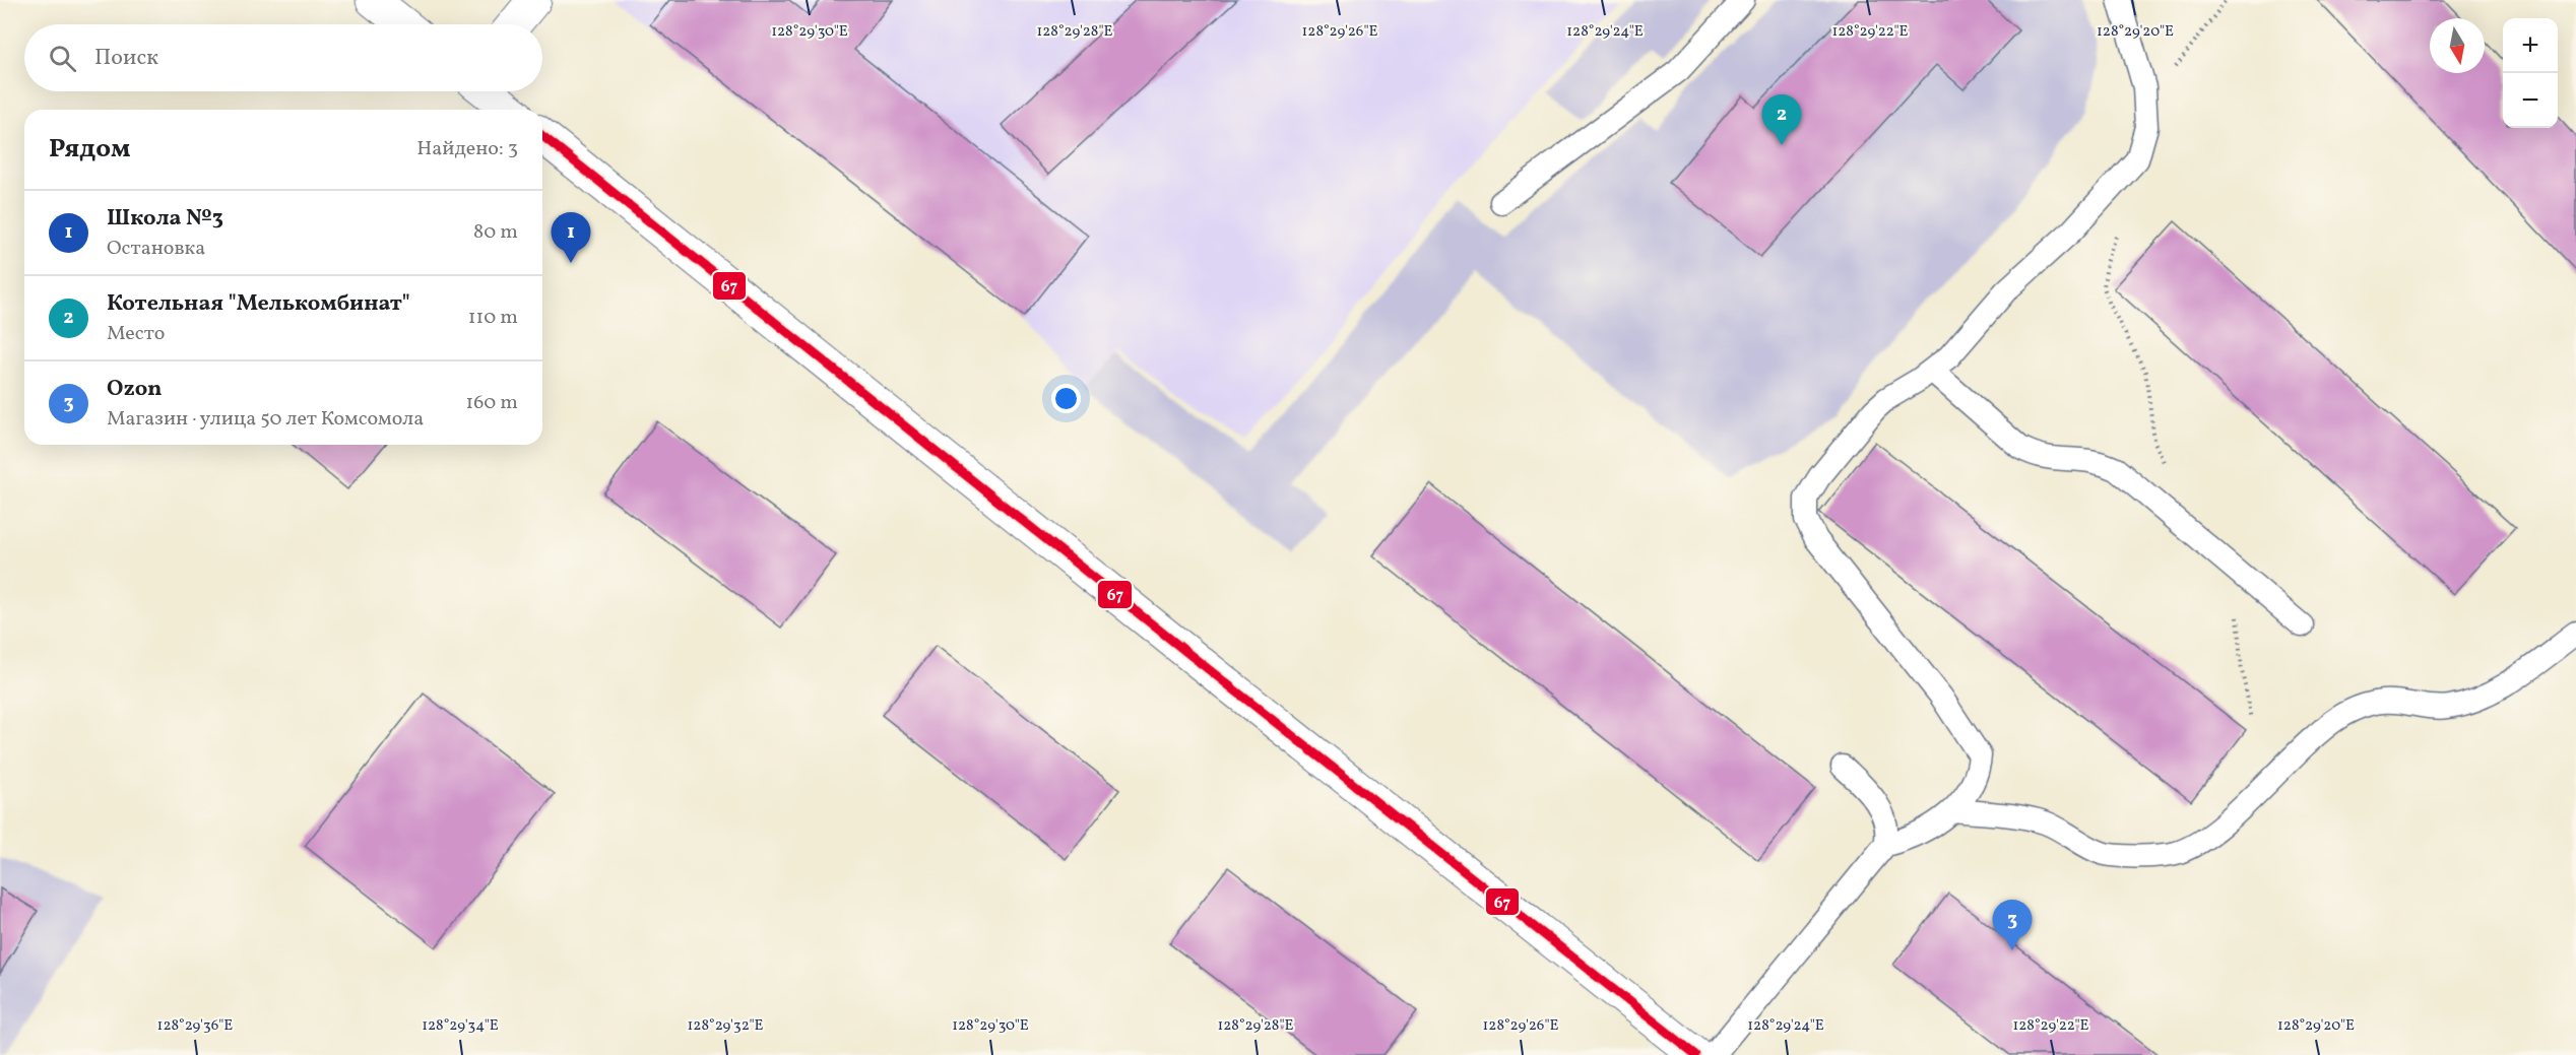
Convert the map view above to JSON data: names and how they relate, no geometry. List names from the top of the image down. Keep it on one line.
{"lines":["transit line 67"],"north":"bottom","page":{"map_buttons":["+","−"],"search":"Поиск","pins":["2","1","3"],"heading":["Рядом","Найдено: 3"],"list":[{"mark":"1","name":"Школа №3","note":"Остановка","value":"80 m"},{"mark":"2","name":"Котельная \"Мелькомбинат\"","note":"Место","value":"110 m"},{"mark":"3","name":"Ozon","note":"Магазин · улица 50 лет Комсомола","value":"160 m"}]},"coordinates":["128°29'30\"E","128°29'28\"E","128°29'26\"E","128°29'24\"E","128°29'22\"E","128°29'20\"E","128°29'36\"E","128°29'34\"E","128°29'32\"E"]}
